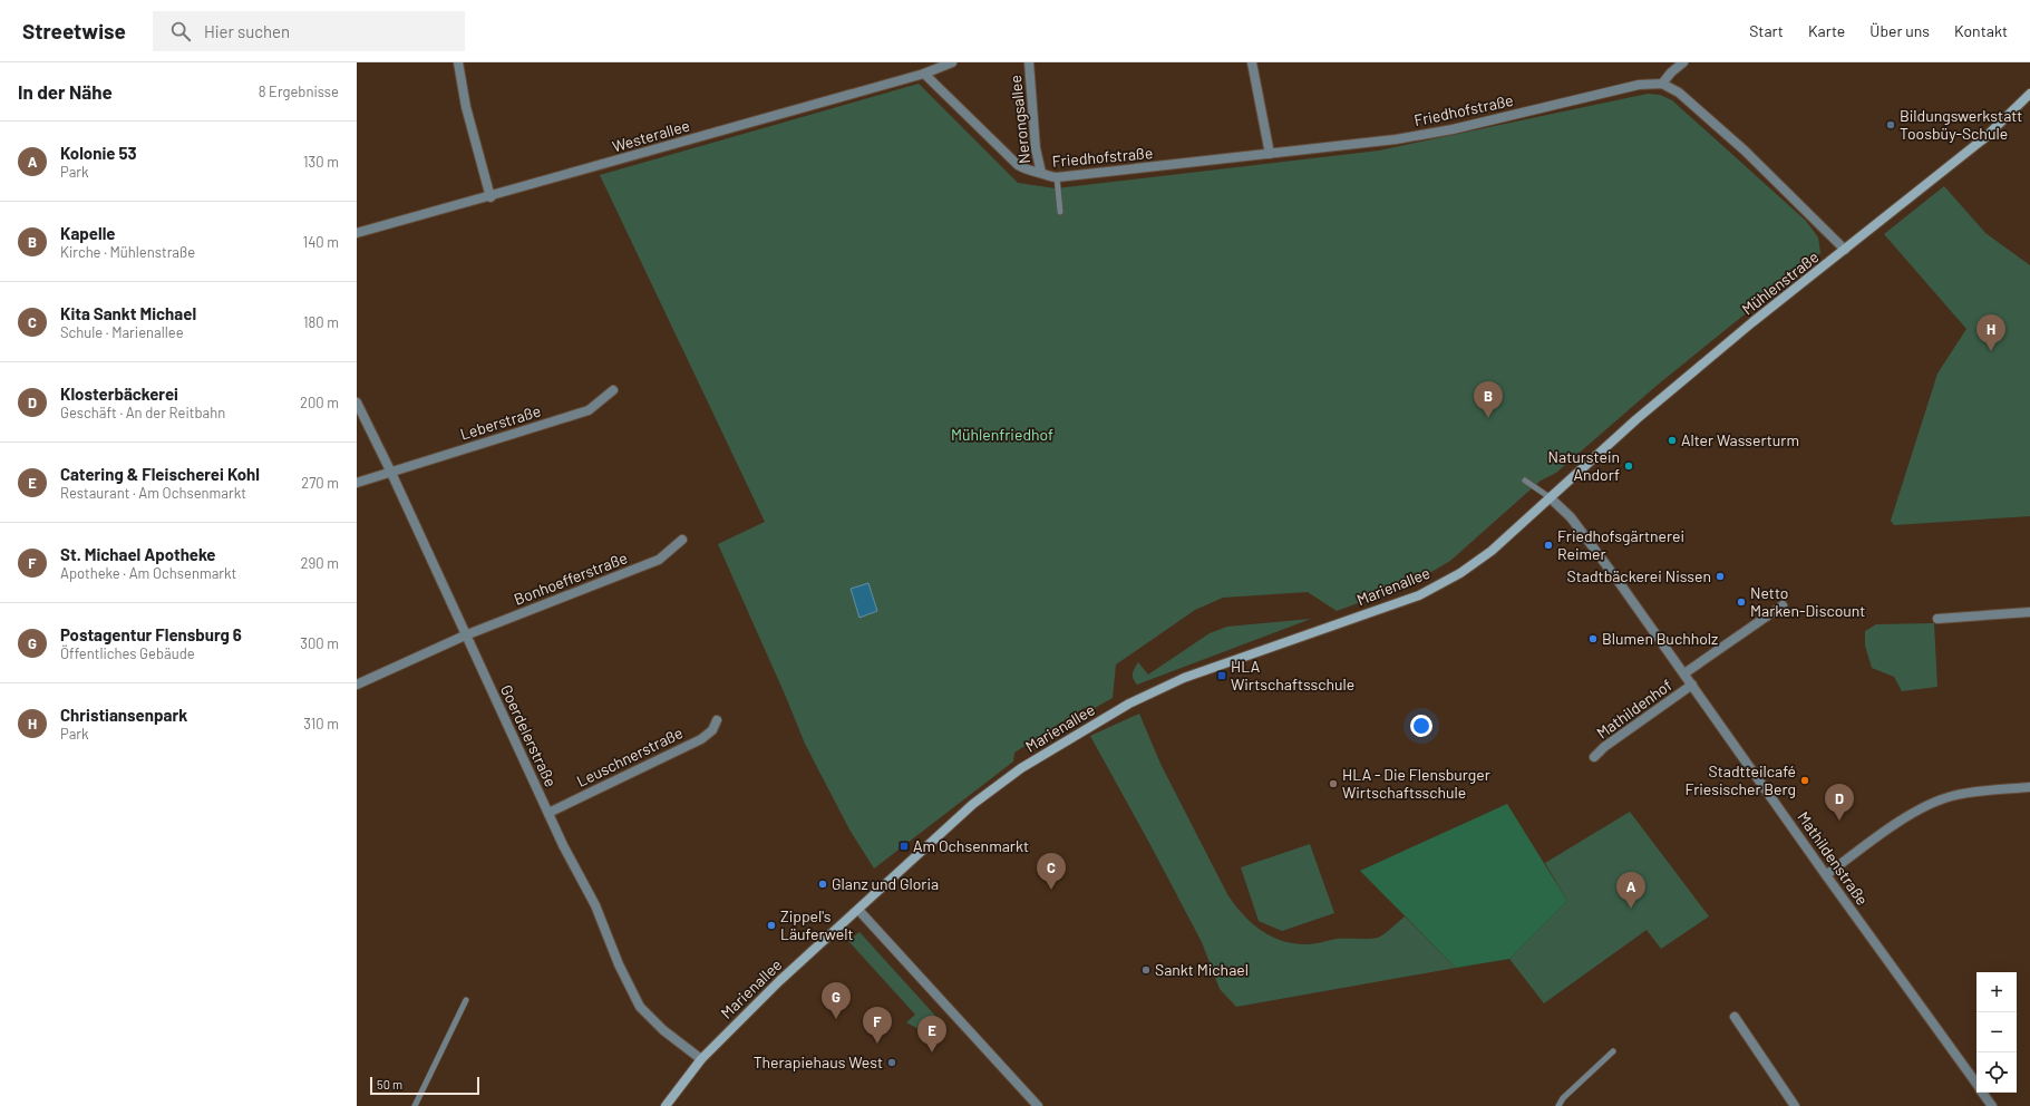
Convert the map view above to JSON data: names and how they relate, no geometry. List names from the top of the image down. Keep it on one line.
{"streets":{"main road":["Mühlenstraße","Marienallee"],"street":["Friedhofstraße","Nerongsallee","Westerallee","Leberstraße","Bonhoefferstraße","Mathildenhof","Goerdelerstraße","Leuschnerstraße","Mathildenstraße"]},"crossings":[["Friedhofstraße","Nerongsallee"],["Friedhofstraße","Westerallee"],["Mühlenstraße","Marienallee"],["Mühlenstraße","Mathildenstraße"],["Leberstraße","Goerdelerstraße"],["Bonhoefferstraße","Goerdelerstraße"],["Marienallee","Goerdelerstraße"],["Marienallee","Mathildenstraße"],["Mathildenhof","Mathildenstraße"],["Goerdelerstraße","Leuschnerstraße"]],"parks":["Mühlenfriedhof"],"places":{"other":["Bildungswerkstatt Toosbüy-Schule","Alter Wasserturm","Naturstein Andorf","Friedhofsgärtnerei Reimer","Stadtbäckerei Nissen","Netto Marken-Discount","Blumen Buchholz","Stadtteilcafé Friesischer Berg","HLA - Die Flensburger Wirtschaftsschule","Glanz und Gloria","Zippel's Läuferwelt","Sankt Michael","Therapiehaus West"],"transit":["HLA Wirtschaftsschule","Am Ochsenmarkt"]},"scale_bar":"50 m","page":{"header":"Streetwise","search":"Hier suchen","nav":["Start","Karte","Über uns","Kontakt"],"heading":["In der Nähe","8 Ergebnisse"],"list":[{"mark":"A","name":"Kolonie 53","note":"Park","value":"130 m"},{"mark":"B","name":"Kapelle","note":"Kirche · Mühlenstraße","value":"140 m"},{"mark":"C","name":"Kita Sankt Michael","note":"Schule · Marienallee","value":"180 m"},{"mark":"D","name":"Klosterbäckerei","note":"Geschäft · An der Reitbahn","value":"200 m"},{"mark":"E","name":"Catering & Fleischerei Kohl","note":"Restaurant · Am Ochsenmarkt","value":"270 m"},{"mark":"F","name":"St. Michael Apotheke","note":"Apotheke · Am Ochsenmarkt","value":"290 m"},{"mark":"G","name":"Postagentur Flensburg 6","note":"Öffentliches Gebäude","value":"300 m"},{"mark":"H","name":"Christiansenpark","note":"Park","value":"310 m"}],"pins":["H","B","D","C","A","G","F","E"],"map_buttons":["+","−"],"scale":"50 m"}}
